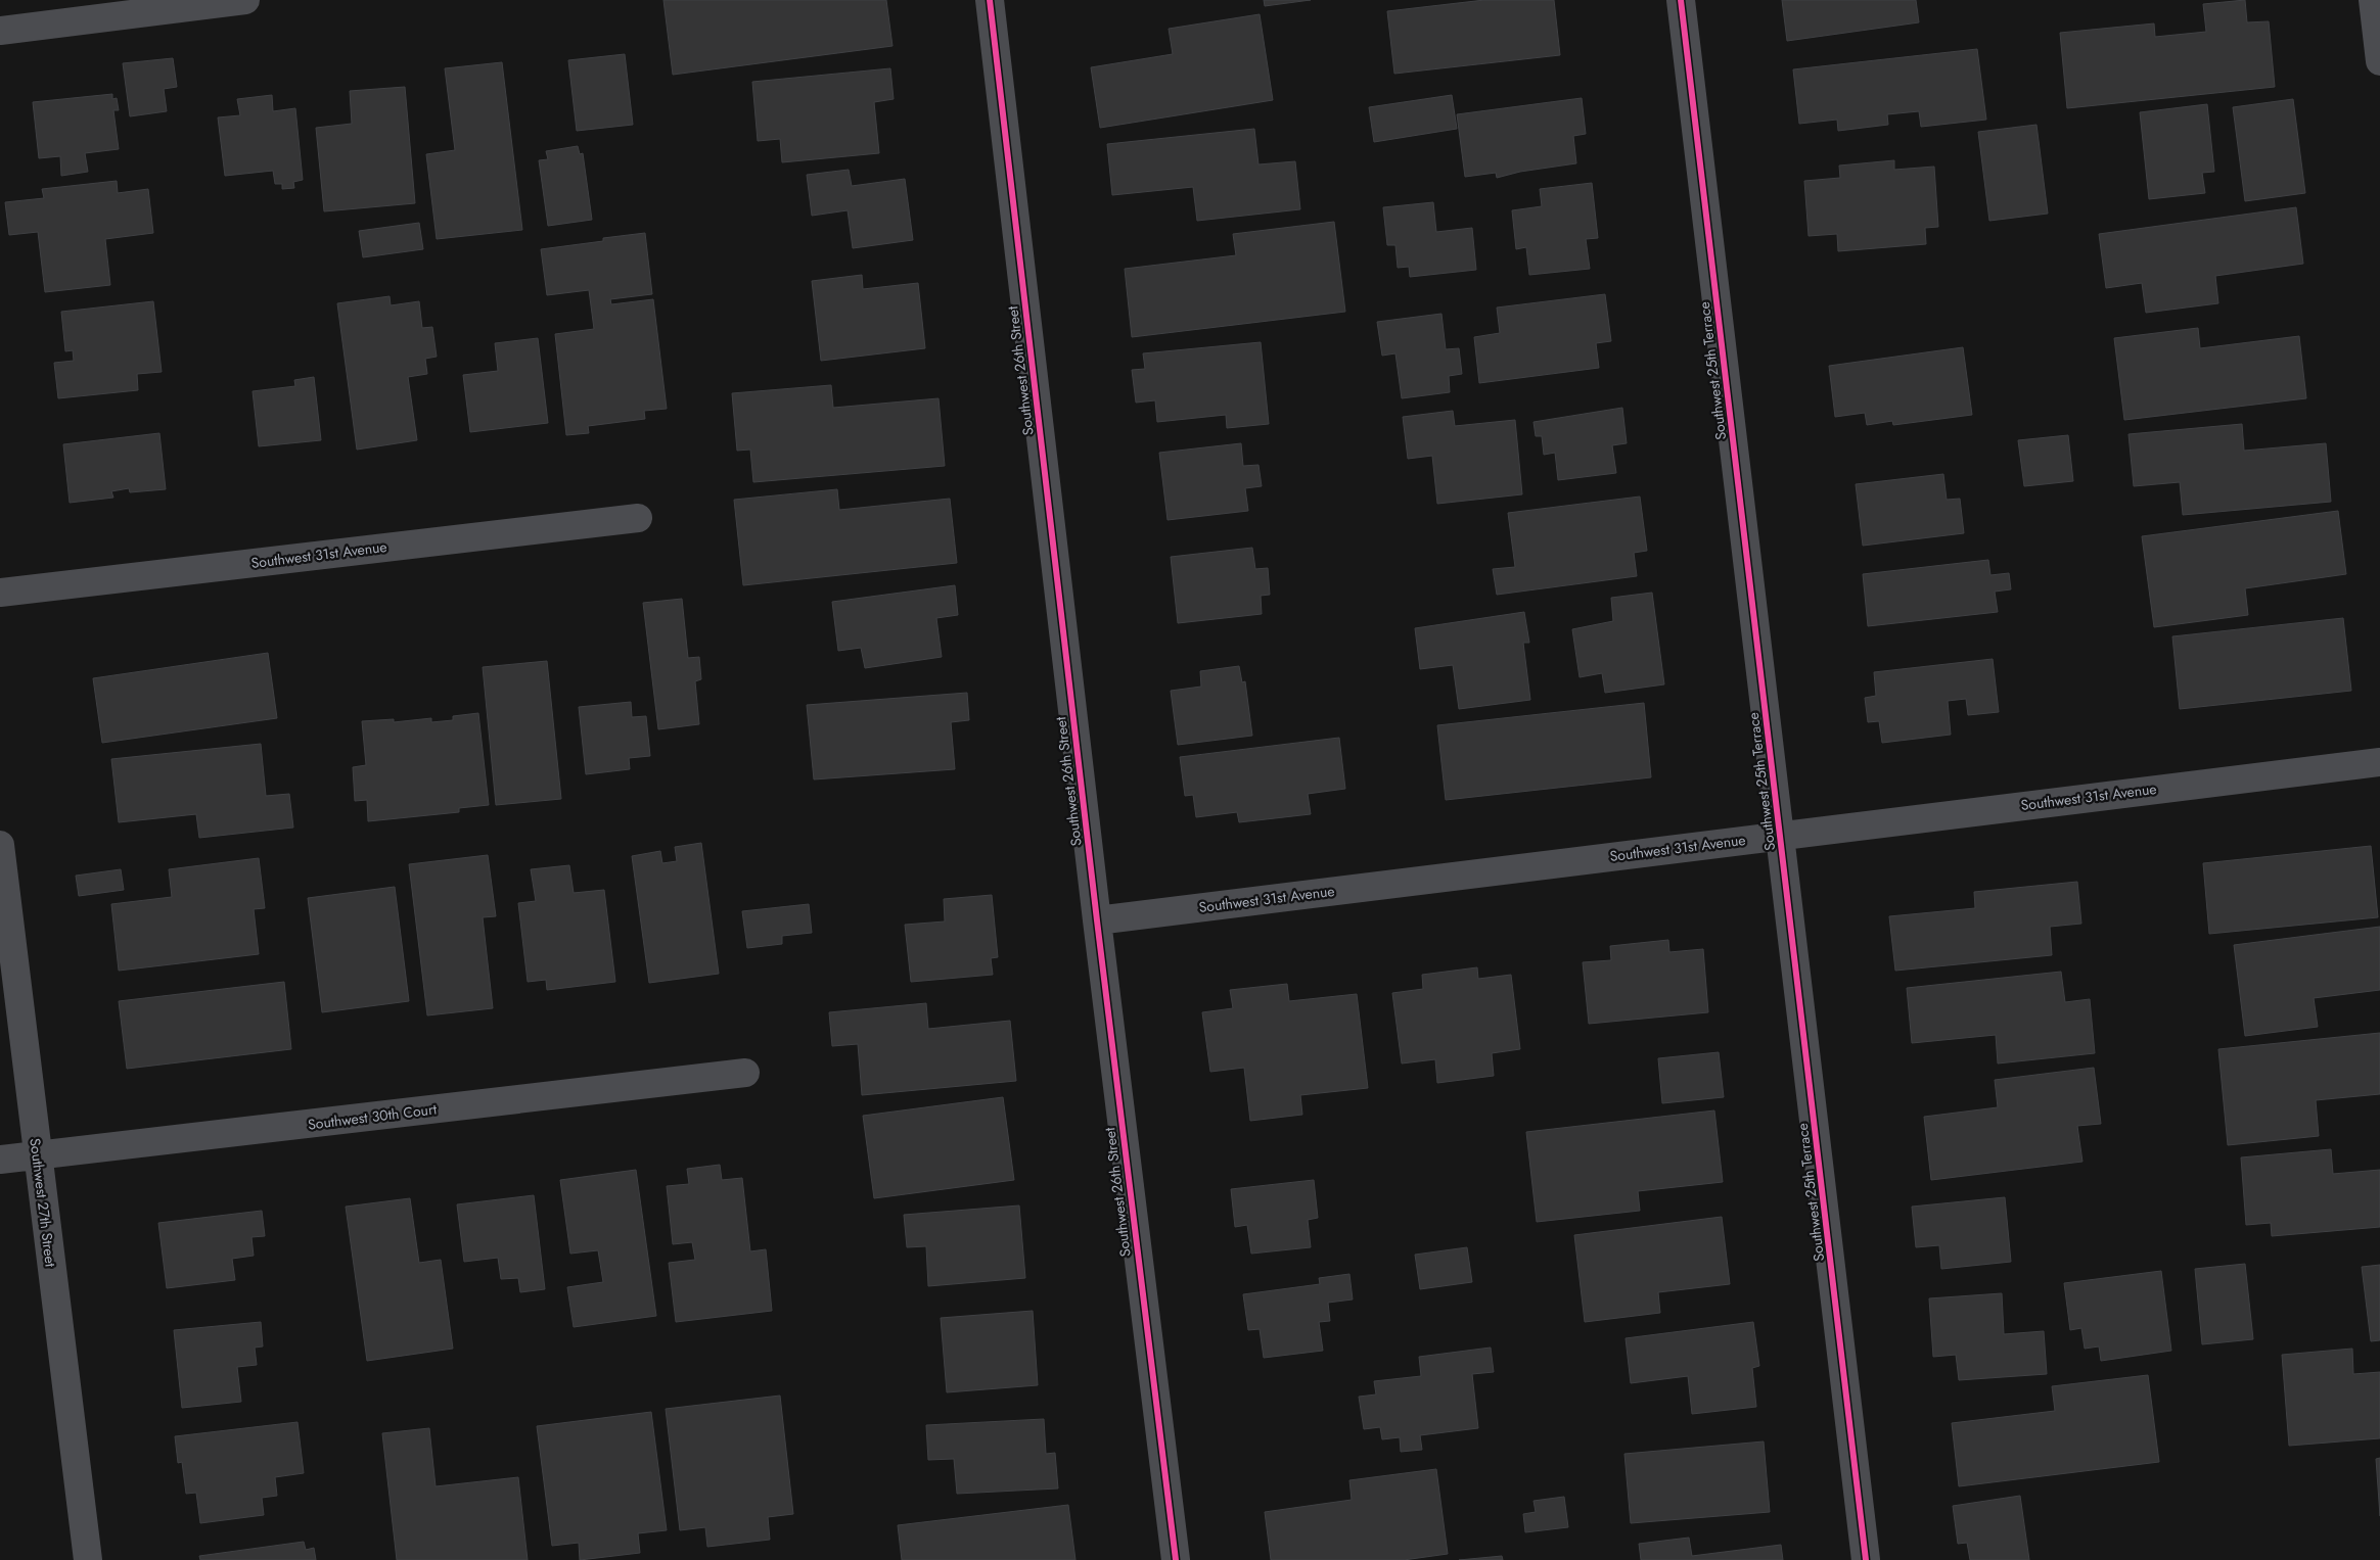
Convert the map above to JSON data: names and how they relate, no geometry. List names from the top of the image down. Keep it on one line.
{"streets":{"street":["Southwest 26th Street","Southwest 25th Terrace","Southwest 31st Avenue","Southwest 30th Court","Southwest 27th Street"]},"crossings":[["Southwest 26th Street","Southwest 31st Avenue"],["Southwest 25th Terrace","Southwest 31st Avenue"],["Southwest 30th Court","Southwest 27th Street"]]}
